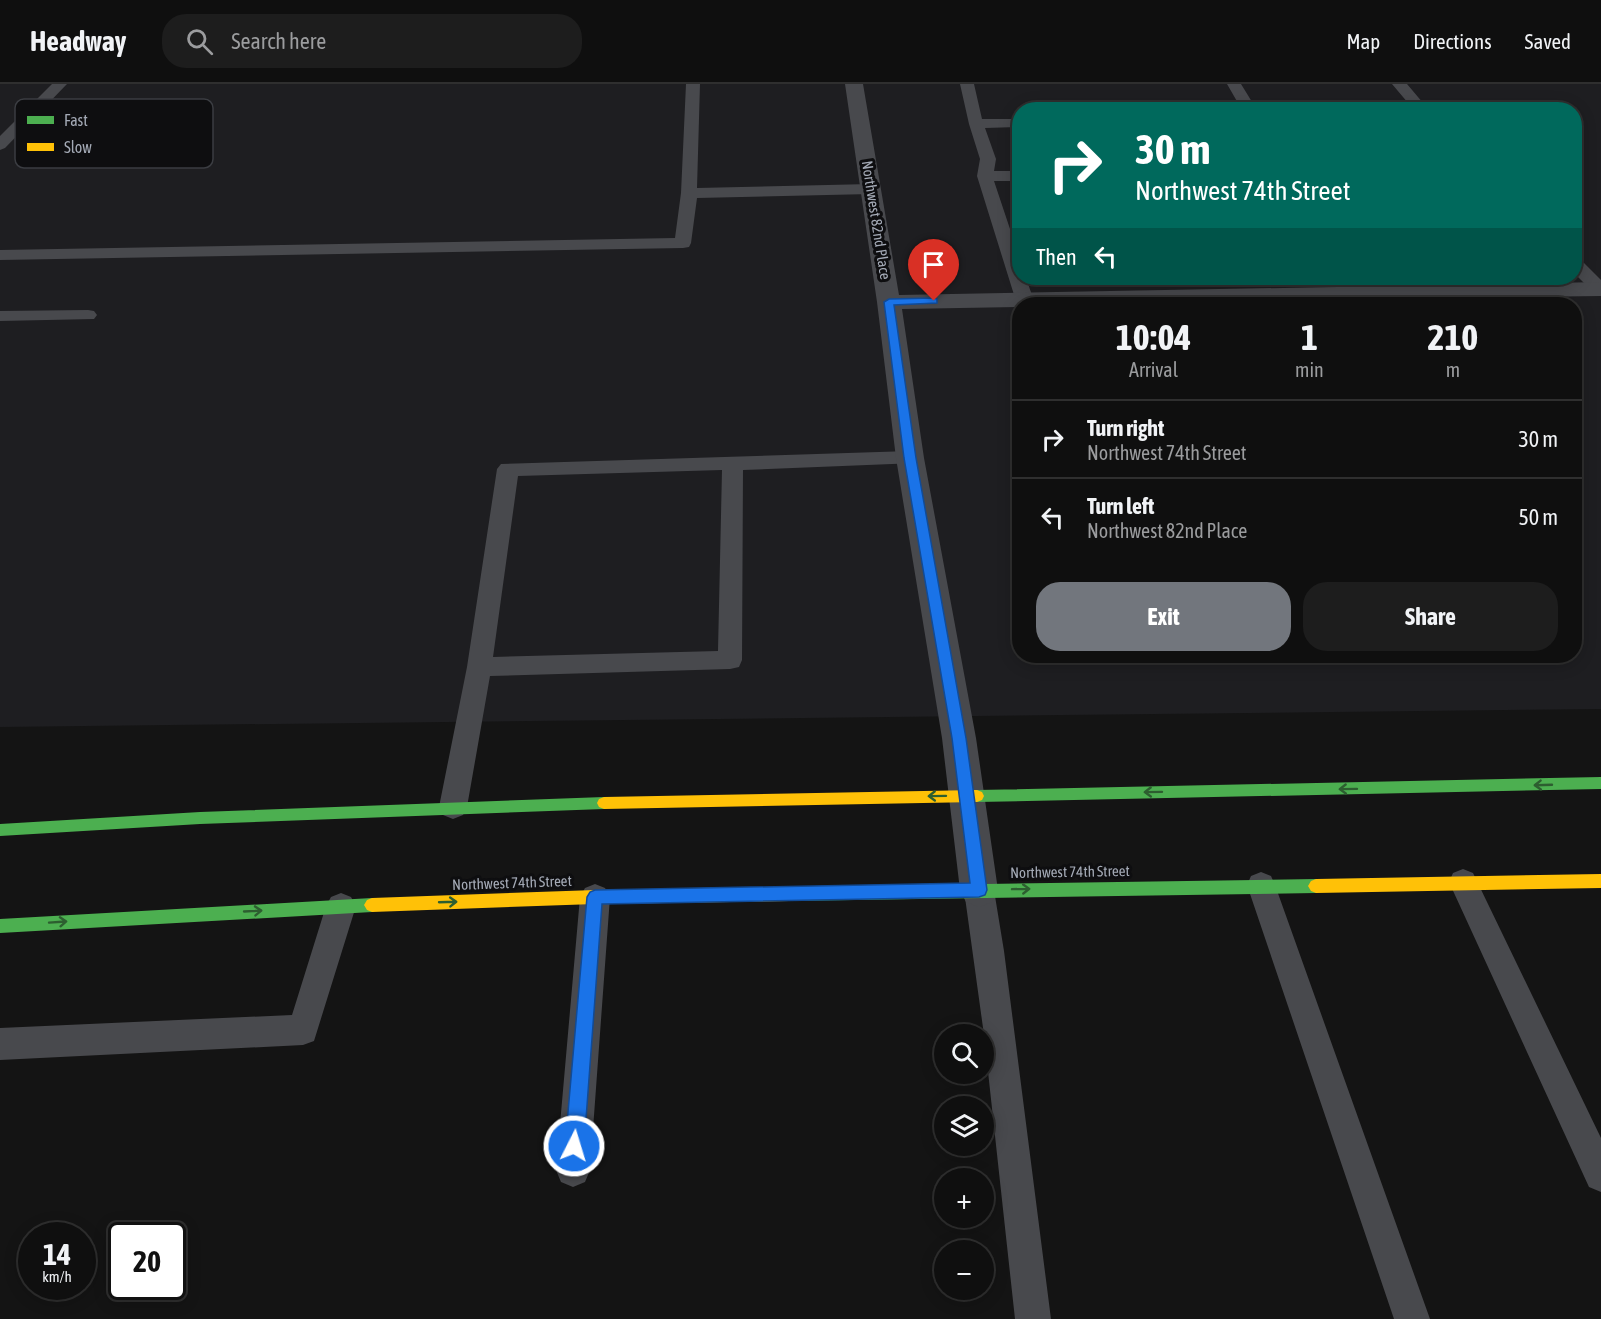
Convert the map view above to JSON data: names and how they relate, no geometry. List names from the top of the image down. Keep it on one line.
{"streets":{"main road":["Northwest 74th Street"],"street":["Northwest 82nd Place"]},"crossings":[["Northwest 82nd Place","Northwest 74th Street"]],"legend":["Fast","Slow"],"page":{"header":"Headway","search":"Search here","nav":["Map","Directions","Saved"],"turn":["30 m","Northwest 74th Street"],"then":"Then","eta":["10:04","Arrival","1","min","210","m"],"list":[{"name":"Turn right","note":"Northwest 74th Street","value":"30 m"},{"name":"Turn left","note":"Northwest 82nd Place","value":"50 m"}],"buttons":["Exit","Share"],"map_buttons":["+","−"],"speed":"14 km/h","limit":"20"}}
